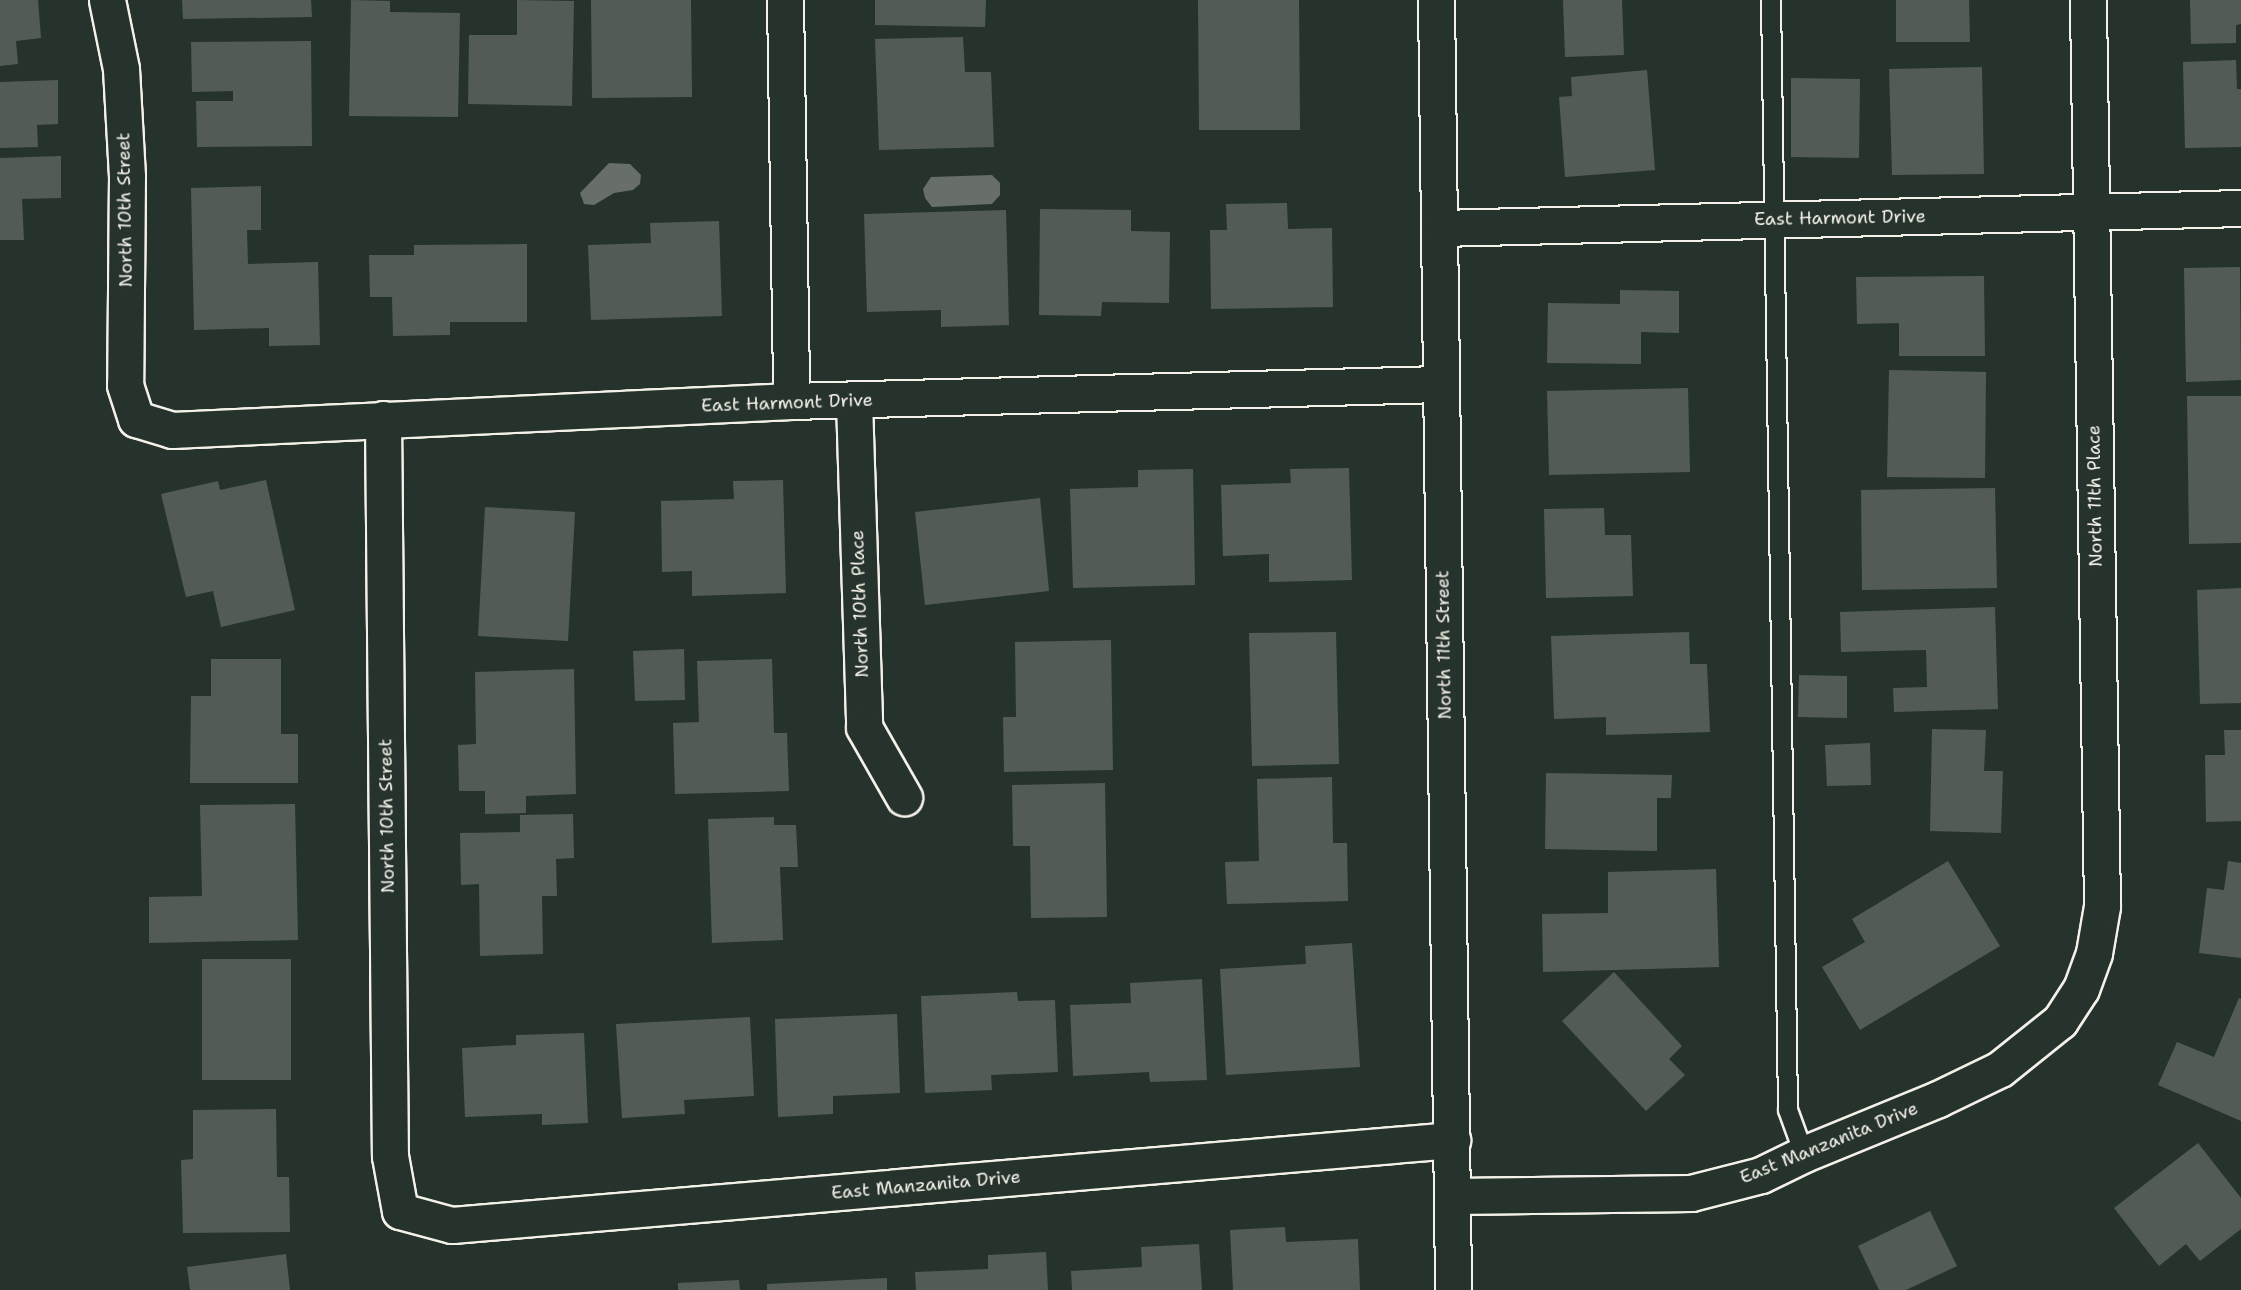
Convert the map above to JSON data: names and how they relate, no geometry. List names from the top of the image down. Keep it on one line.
{"streets":{"street":["North 10th Street","East Harmont Drive","North 11th Place","North 10th Place","North 11th Street","East Manzanita Drive"]},"crossings":[["North 10th Street","East Harmont Drive"],["North 10th Street","East Manzanita Drive"],["East Harmont Drive","North 11th Place"],["East Harmont Drive","North 10th Place"],["East Harmont Drive","North 11th Street"],["North 11th Place","East Manzanita Drive"],["North 11th Street","East Manzanita Drive"]]}
